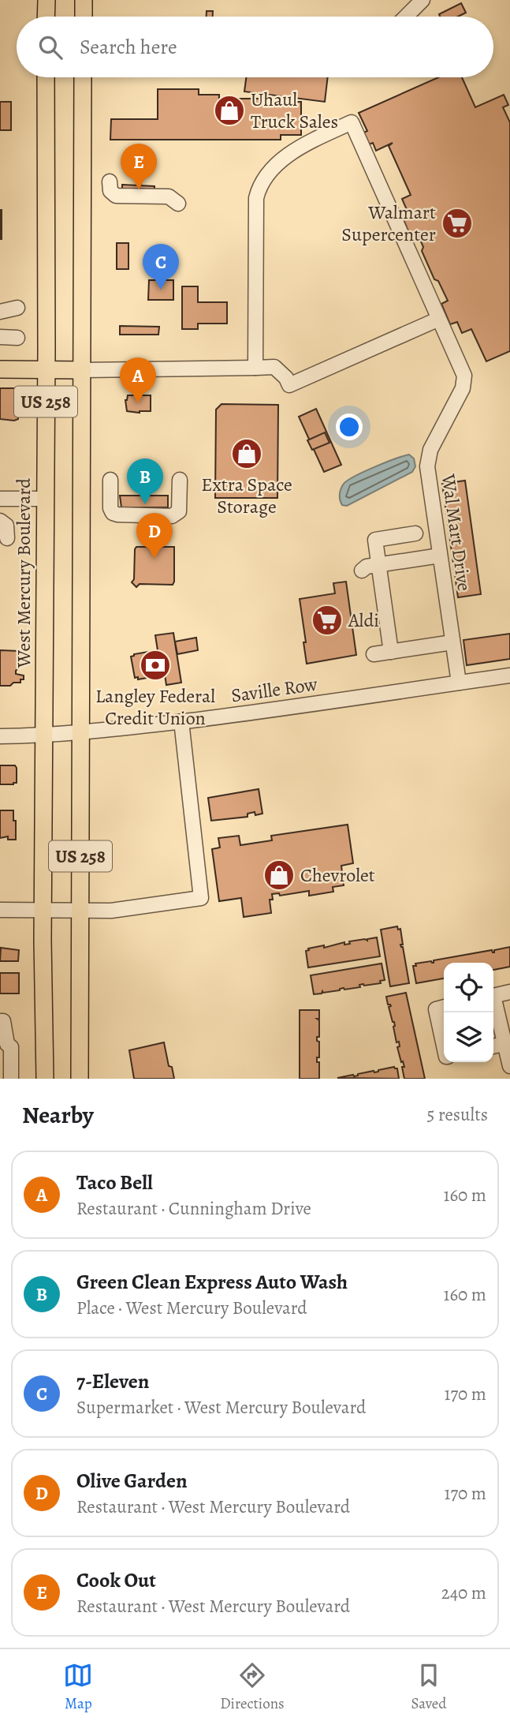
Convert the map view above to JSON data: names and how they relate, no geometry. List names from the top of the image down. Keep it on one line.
{"streets":{"main road":["US 258","West Mercury Boulevard"],"street":["Wal Mart Drive","Saville Row"]},"crossings":[["US 258","Saville Row"],["Wal Mart Drive","Saville Row"],["West Mercury Boulevard","Saville Row"]],"places":{"shop":["Uhaul Truck Sales","Extra Space Storage","Chevrolet"],"supermarket":["Walmart Supercenter","Aldi"],"bank":["Langley Federal Credit Union"]},"page":{"search":"Search here","pins":["E","C","A","B","D"],"heading":["Nearby","5 results"],"list":[{"mark":"A","name":"Taco Bell","note":"Restaurant · Cunningham Drive","value":"160 m"},{"mark":"B","name":"Green Clean Express Auto Wash","note":"Place · West Mercury Boulevard","value":"160 m"},{"mark":"C","name":"7-Eleven","note":"Supermarket · West Mercury Boulevard","value":"170 m"},{"mark":"D","name":"Olive Garden","note":"Restaurant · West Mercury Boulevard","value":"170 m"},{"mark":"E","name":"Cook Out","note":"Restaurant · West Mercury Boulevard","value":"240 m"}],"nav":["Map","Directions","Saved"]}}
